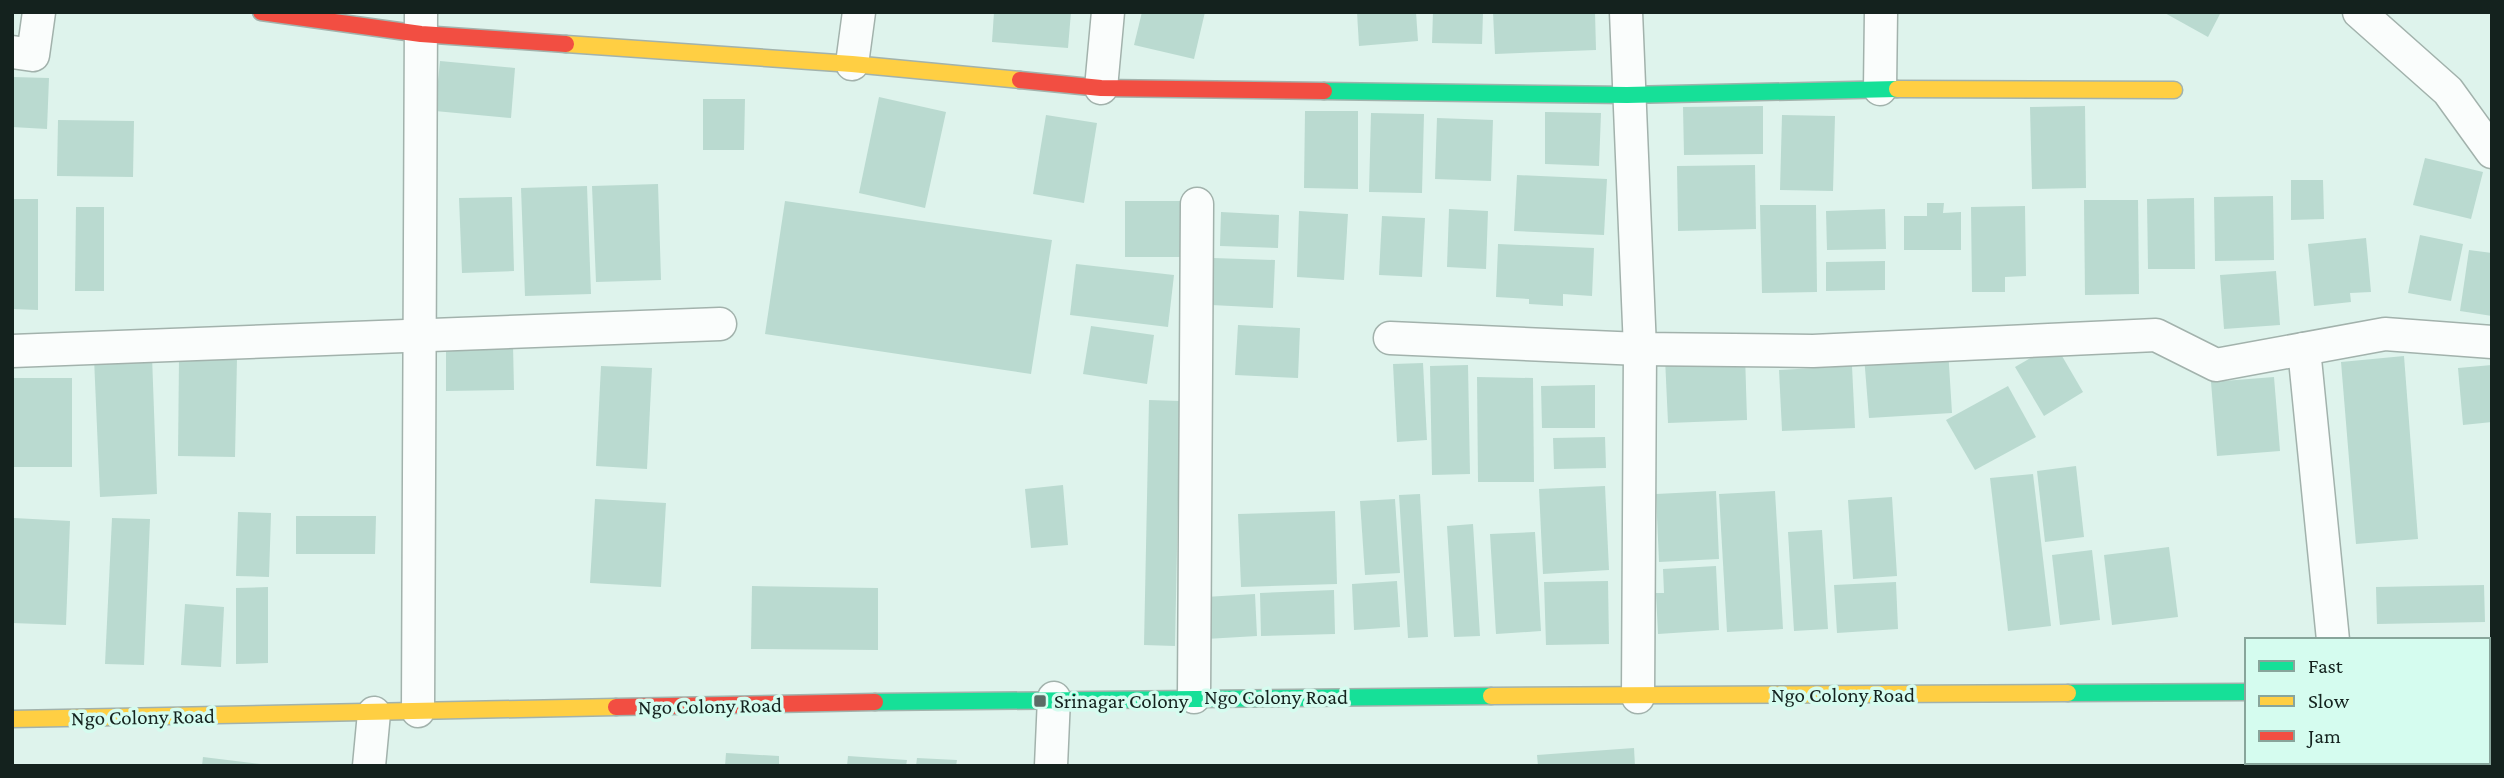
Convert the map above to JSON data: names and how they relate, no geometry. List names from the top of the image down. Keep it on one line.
{"streets":{"street":["Ngo Colony Road"]},"places":{"transit":["Srinagar Colony"]},"legend":["Fast","Slow","Jam"]}
